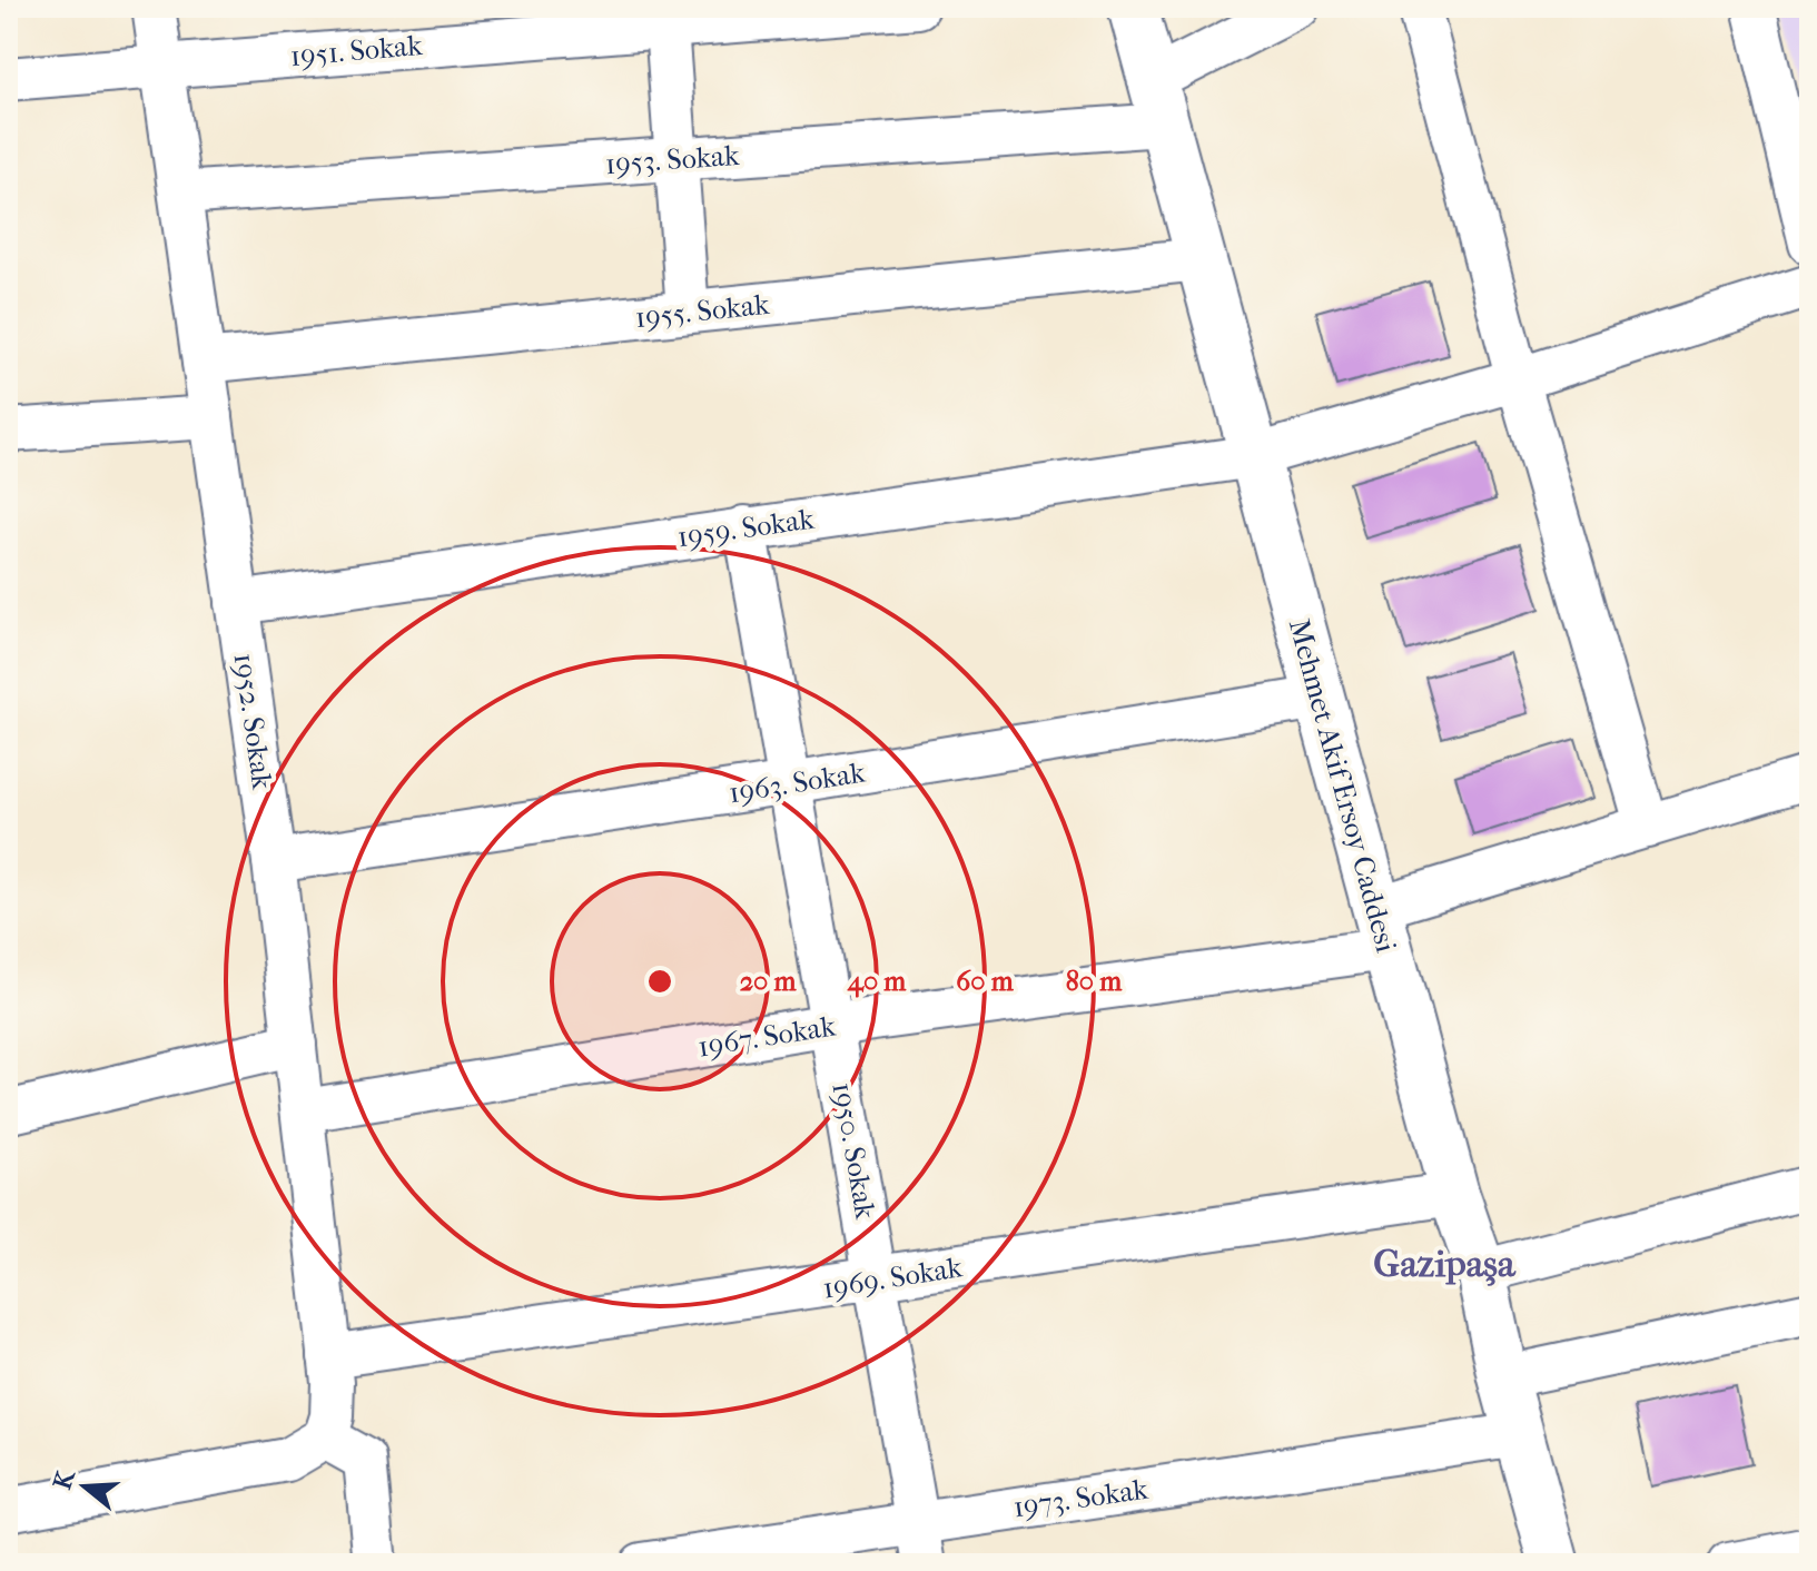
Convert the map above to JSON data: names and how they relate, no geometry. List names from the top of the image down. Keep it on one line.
{"streets":{"street":["1951. Sokak","1953. Sokak","1955. Sokak","1959. Sokak","1952. Sokak","1963. Sokak","Mehmet Akif Ersoy Caddesi","1967. Sokak","1950. Sokak","1969. Sokak","1973. Sokak"]},"crossings":[["1951. Sokak","1952. Sokak"],["1953. Sokak","1952. Sokak"],["1953. Sokak","Mehmet Akif Ersoy Caddesi"],["1955. Sokak","1952. Sokak"],["1955. Sokak","Mehmet Akif Ersoy Caddesi"],["1959. Sokak","1952. Sokak"],["1959. Sokak","Mehmet Akif Ersoy Caddesi"],["1959. Sokak","1950. Sokak"],["1952. Sokak","1963. Sokak"],["1952. Sokak","1967. Sokak"],["1952. Sokak","1969. Sokak"],["1963. Sokak","Mehmet Akif Ersoy Caddesi"],["1963. Sokak","1950. Sokak"],["Mehmet Akif Ersoy Caddesi","1967. Sokak"],["Mehmet Akif Ersoy Caddesi","1969. Sokak"],["Mehmet Akif Ersoy Caddesi","1973. Sokak"],["1967. Sokak","1950. Sokak"],["1950. Sokak","1969. Sokak"],["1950. Sokak","1973. Sokak"]],"districts":["Gazipaşa"],"north":"left","rings":["20 m","40 m","60 m","80 m"]}
